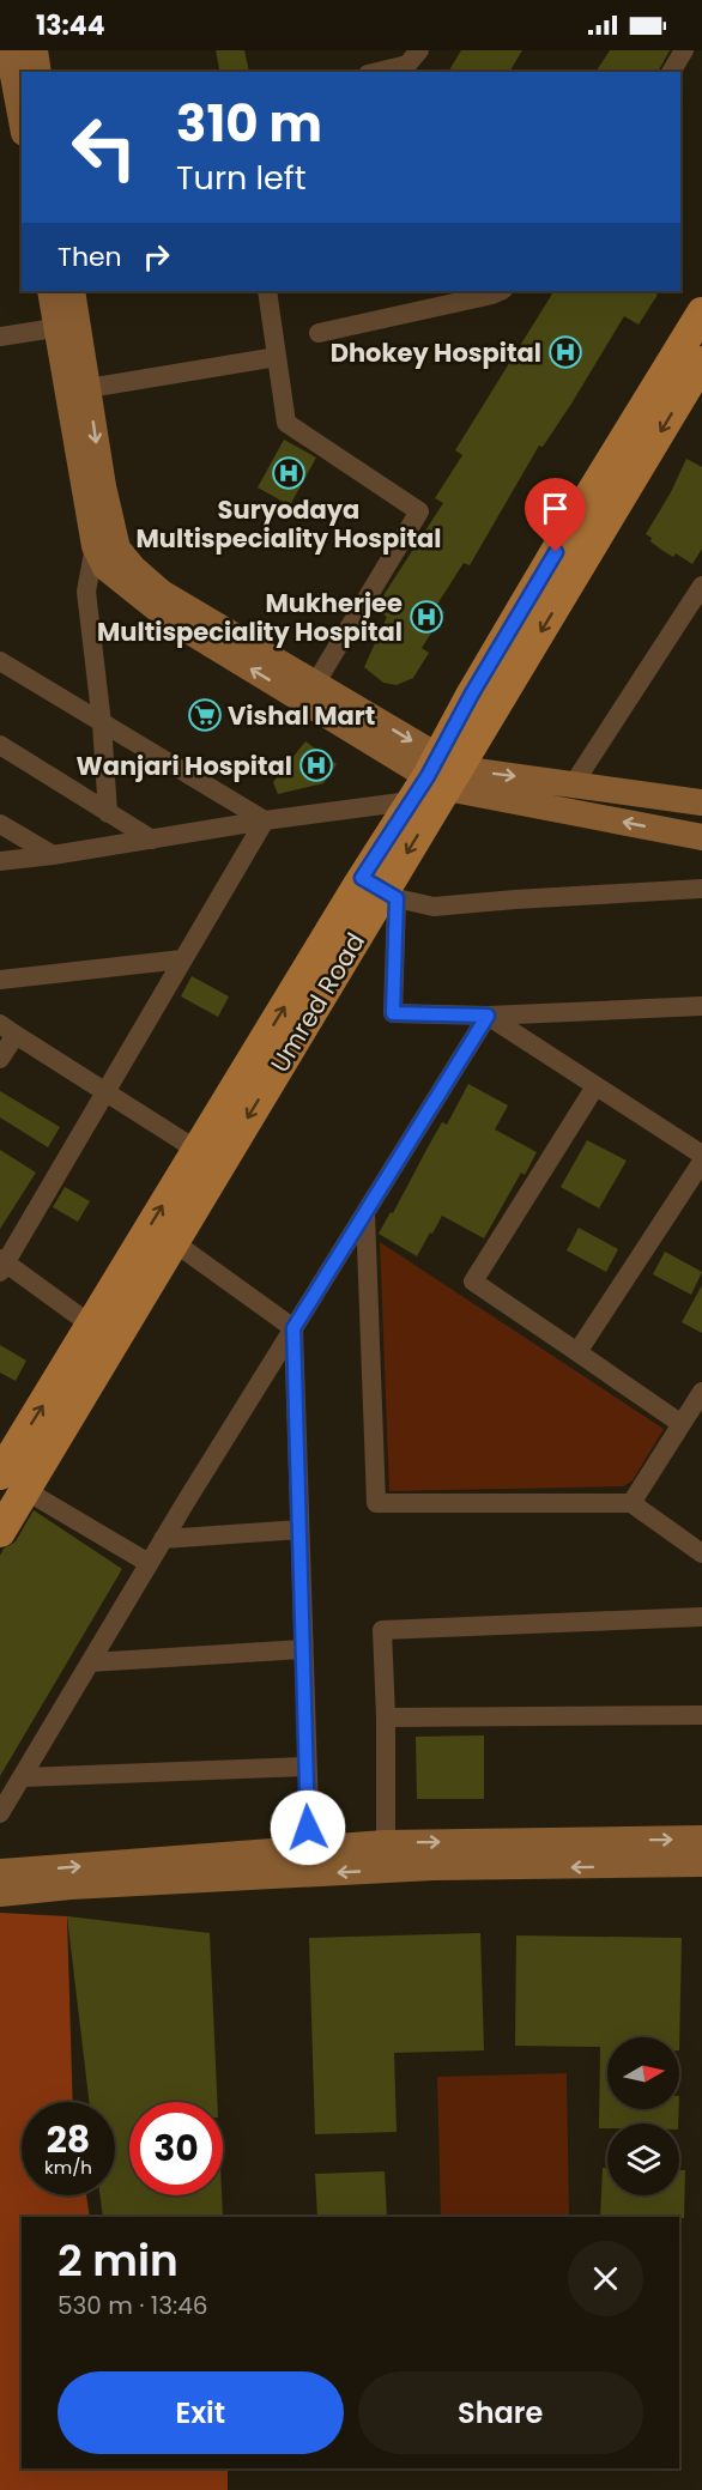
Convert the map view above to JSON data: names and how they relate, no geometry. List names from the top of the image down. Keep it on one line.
{"streets":{"main road":["Umred Road"]},"places":{"hospital":["Dhokey Hospital","Suryodaya Multispeciality Hospital","Mukherjee Multispeciality Hospital","Wanjari Hospital"],"supermarket":["Vishal Mart"]},"north":"right","page":{"status":"13:44","turn":["310 m","Turn left"],"then":"Then","speed":"28 km/h","limit":"30","heading":["2 min","530 m · 13:46"],"buttons":["Exit","Share"]}}
